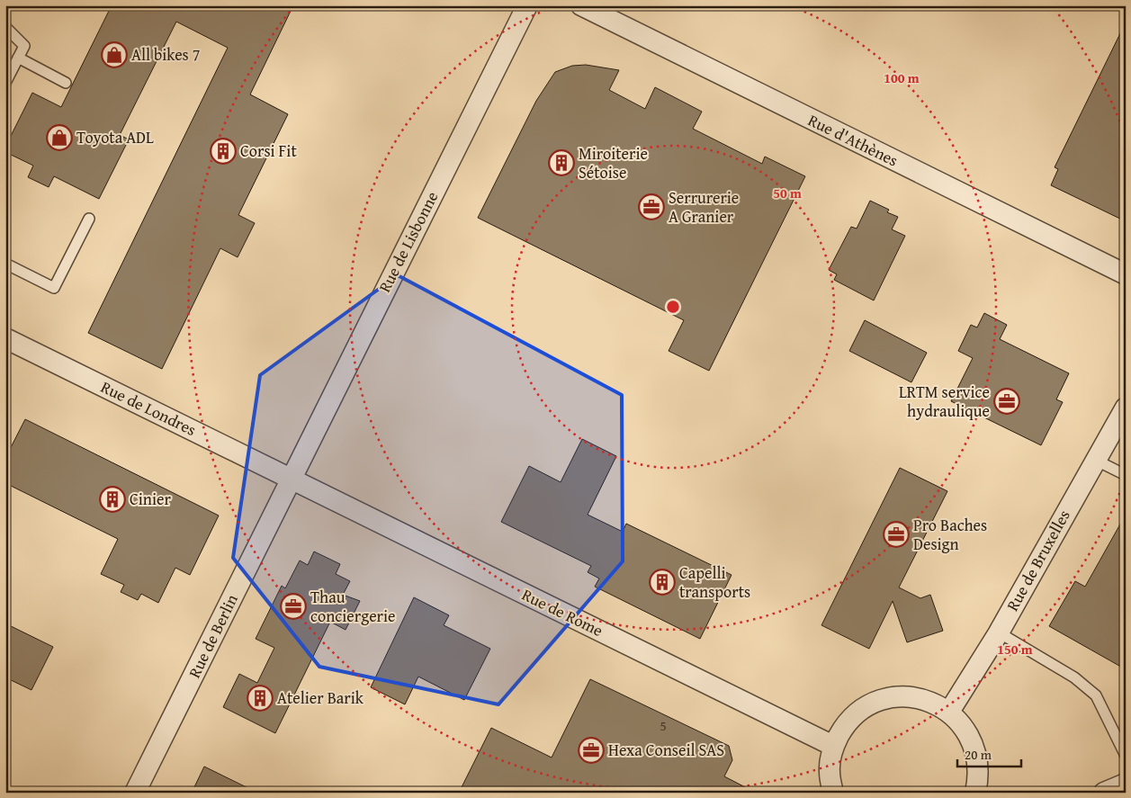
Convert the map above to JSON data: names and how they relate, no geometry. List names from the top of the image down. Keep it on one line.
{"streets":{"street":["Rue d'Athènes","Rue de Lisbonne","Rue de Londres","Rue de Bruxelles","Rue de Rome","Rue de Berlin"]},"crossings":[["Rue de Lisbonne","Rue de Londres"],["Rue de Lisbonne","Rue de Rome"],["Rue de Lisbonne","Rue de Berlin"],["Rue de Londres","Rue de Rome"],["Rue de Londres","Rue de Berlin"],["Rue de Rome","Rue de Berlin"]],"places":{"shop":["All bikes 7","Toyota ADL"],"building":["Corsi Fit","Miroiterie Sétoise","Cinier","Capelli transports","Atelier Barik"],"office":["Serrurerie A Granier","LRTM service hydraulique","Pro Baches Design","Thau conciergerie","Hexa Conseil SAS"]},"house_numbers":["5"],"scale_bar":"20 m","rings":["100 m","50 m","150 m"]}
